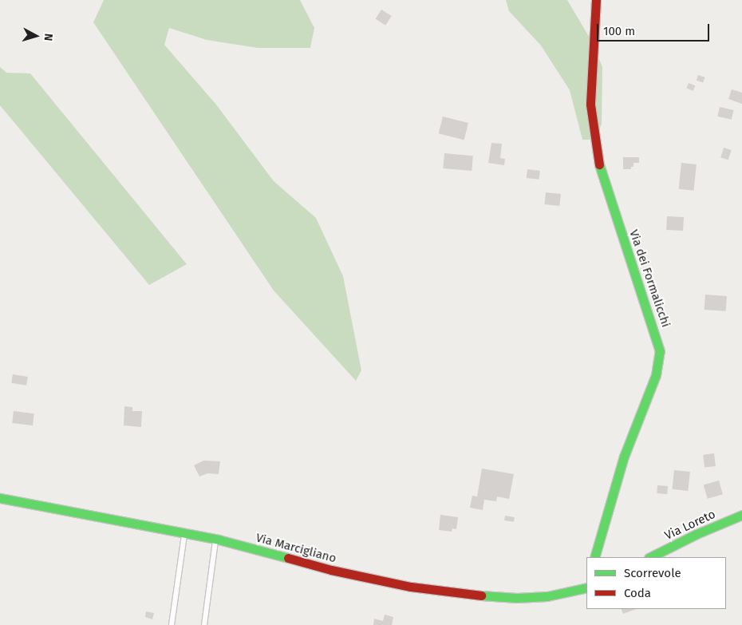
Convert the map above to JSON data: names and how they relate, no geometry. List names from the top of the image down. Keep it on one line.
{"streets":{"street":["Via dei Formalicchi","Via Loreto","Via Marcigliano"]},"legend":["Scorrevole","Coda"],"scale_bar":"100 m","north":"right"}
